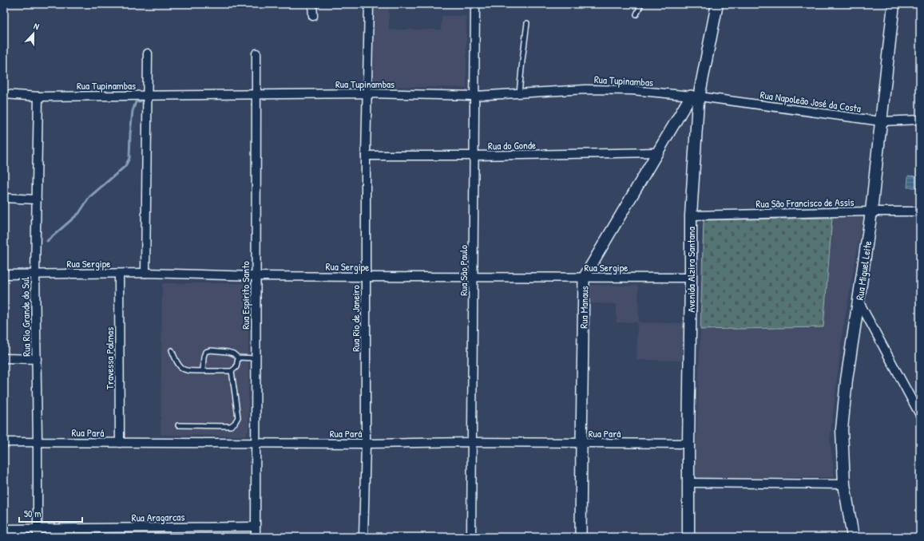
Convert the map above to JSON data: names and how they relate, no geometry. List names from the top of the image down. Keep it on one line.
{"streets":{"main road":["Avenida Alzira Santana","Rua Miguel Leite"],"street":["Rua Tupinambas","Rua Napoleão José da Costa","Rua do Gonde","Rua São Francisco de Assis","Rua Sergipe","Rua São Paulo","Rua Espírito Santo","Rua Manaus","Rua Rio Grande do Sul","Rua Rio de Janeiro","Travessa Palmas","Rua Pará","Rua Aragarcas"]},"crossings":[["Rua Tupinambas","Rua Napoleão José da Costa"],["Rua Tupinambas","Avenida Alzira Santana"],["Rua Tupinambas","Rua São Paulo"],["Rua Tupinambas","Rua Espírito Santo"],["Rua Tupinambas","Rua Manaus"],["Rua Tupinambas","Rua Rio Grande do Sul"],["Rua Tupinambas","Rua Rio de Janeiro"],["Rua Napoleão José da Costa","Avenida Alzira Santana"],["Rua Napoleão José da Costa","Rua Miguel Leite"],["Rua Napoleão José da Costa","Rua Manaus"],["Rua do Gonde","Rua São Paulo"],["Rua do Gonde","Rua Manaus"],["Rua do Gonde","Rua Rio de Janeiro"],["Rua São Francisco de Assis","Avenida Alzira Santana"],["Rua São Francisco de Assis","Rua Miguel Leite"],["Rua Sergipe","Avenida Alzira Santana"],["Rua Sergipe","Rua São Paulo"],["Rua Sergipe","Rua Espírito Santo"],["Rua Sergipe","Rua Manaus"],["Rua Sergipe","Rua Rio Grande do Sul"],["Rua Sergipe","Rua Rio de Janeiro"],["Rua Sergipe","Travessa Palmas"],["Avenida Alzira Santana","Rua Manaus"],["Avenida Alzira Santana","Rua Pará"],["Rua São Paulo","Rua Pará"],["Rua Espírito Santo","Rua Pará"],["Rua Espírito Santo","Rua Aragarcas"],["Rua Manaus","Rua Pará"],["Rua Rio Grande do Sul","Rua Pará"],["Rua Rio Grande do Sul","Rua Aragarcas"],["Rua Rio de Janeiro","Rua Pará"],["Travessa Palmas","Rua Pará"]],"scale_bar":"50 m","north":"top"}
